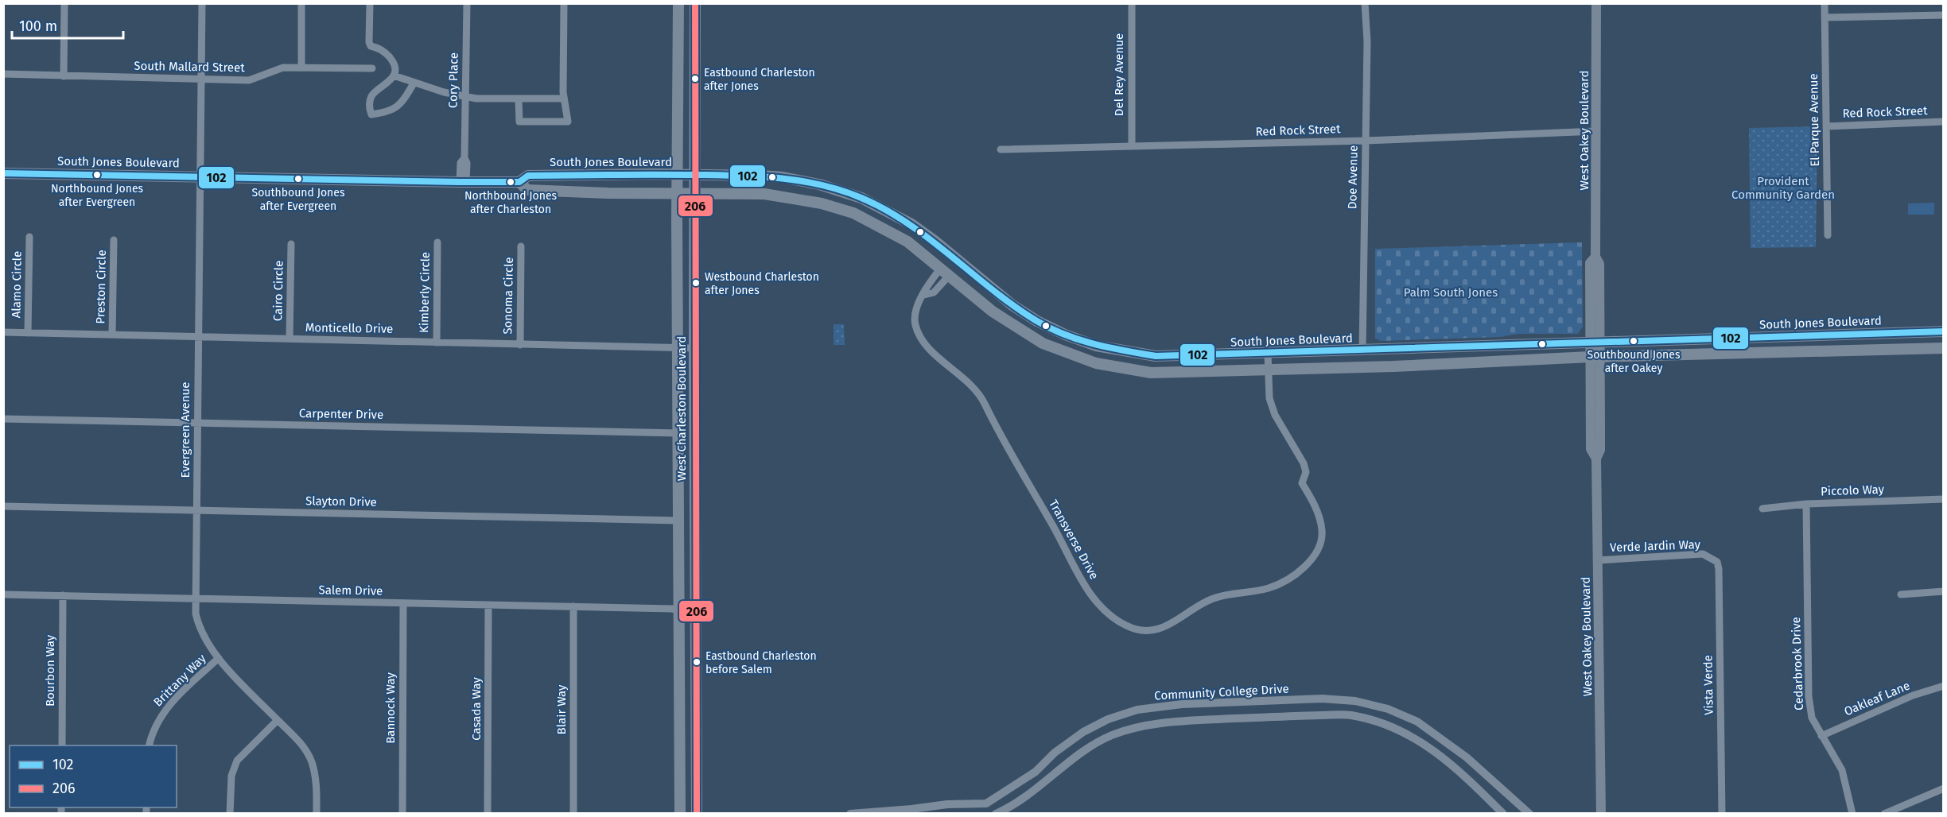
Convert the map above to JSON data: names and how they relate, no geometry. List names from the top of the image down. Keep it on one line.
{"streets":{"main road":["West Oakey Boulevard","South Jones Boulevard","West Charleston Boulevard"],"street":["South Mallard Street","Del Rey Avenue","Cory Place","Red Rock Street","El Parque Avenue","Doe Avenue","Alamo Circle","Preston Circle","Cairo Circle","Kimberly Circle","Sonoma Circle","Monticello Drive","Carpenter Drive","Evergreen Avenue","Piccolo Way","Slayton Drive","Transverse Drive","Verde Jardin Way","Salem Drive","Cedarbrook Drive","Bourbon Way","Brittany Way","Vista Verde","Community College Drive","Oakleaf Lane","Bannock Way","Casada Way","Blair Way"]},"crossings":[["South Mallard Street","Evergreen Avenue"],["Del Rey Avenue","Red Rock Street"],["Cory Place","South Jones Boulevard"],["Red Rock Street","El Parque Avenue"],["Red Rock Street","West Oakey Boulevard"],["Red Rock Street","Doe Avenue"],["West Oakey Boulevard","South Jones Boulevard"],["West Oakey Boulevard","Verde Jardin Way"],["South Jones Boulevard","Doe Avenue"],["South Jones Boulevard","West Charleston Boulevard"],["South Jones Boulevard","Evergreen Avenue"],["South Jones Boulevard","Transverse Drive"],["Alamo Circle","Monticello Drive"],["Preston Circle","Monticello Drive"],["Cairo Circle","Monticello Drive"],["Kimberly Circle","Monticello Drive"],["Sonoma Circle","Monticello Drive"],["Monticello Drive","West Charleston Boulevard"],["Monticello Drive","Evergreen Avenue"],["West Charleston Boulevard","Carpenter Drive"],["West Charleston Boulevard","Slayton Drive"],["West Charleston Boulevard","Salem Drive"],["Carpenter Drive","Evergreen Avenue"],["Evergreen Avenue","Slayton Drive"],["Evergreen Avenue","Salem Drive"],["Evergreen Avenue","Brittany Way"],["Piccolo Way","Cedarbrook Drive"],["Verde Jardin Way","Vista Verde"],["Salem Drive","Bourbon Way"],["Salem Drive","Bannock Way"],["Salem Drive","Casada Way"],["Salem Drive","Blair Way"],["Cedarbrook Drive","Oakleaf Lane"]],"parks":["Provident Community Garden","Palm South Jones"],"places":["Eastbound Charleston after Jones","Northbound Jones after Evergreen","Southbound Jones after Evergreen","Northbound Jones after Charleston","Westbound Charleston after Jones","Southbound Jones after Oakey","Eastbound Charleston before Salem"],"lines":["transit line 206","transit line 102"],"legend":["102","206"],"scale_bar":"100 m"}
